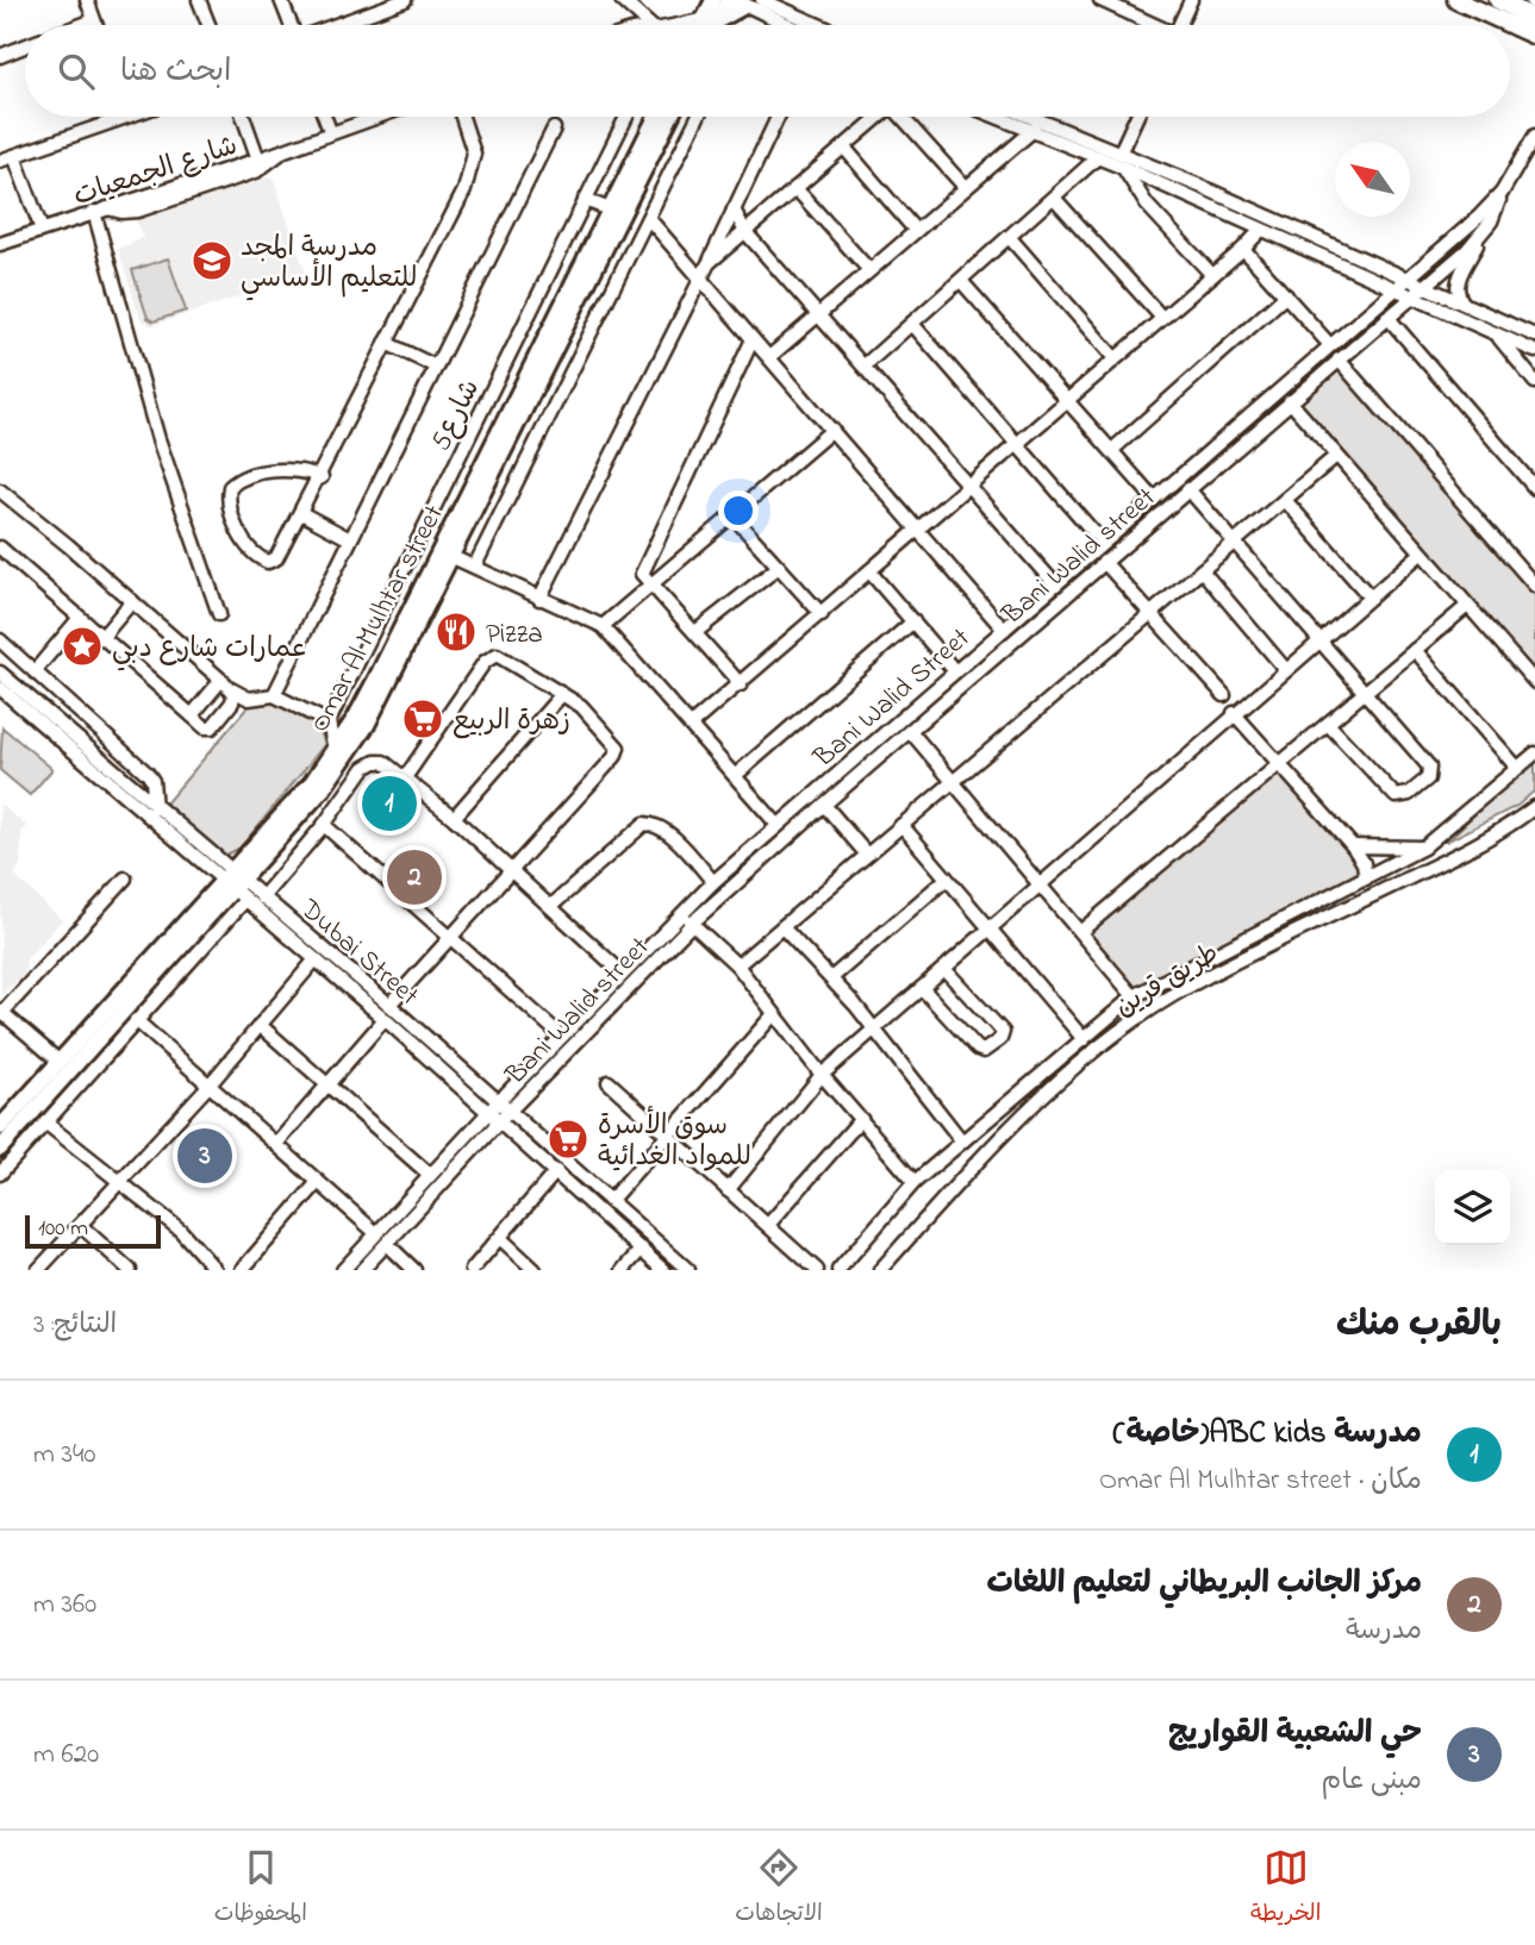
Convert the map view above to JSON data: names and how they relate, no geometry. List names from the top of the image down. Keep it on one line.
{"streets":{"main road":["Omar Al Mulhtar street"],"street":["شارع الجمعيات","شارع5","Bani Walid street","Bani Walid Street","Dubai Street","طريق قرين"]},"crossings":[["Bani Walid street","Bani Walid Street"],["Bani Walid street","Dubai Street"],["Omar Al Mulhtar street","Dubai Street"],["Bani Walid Street","Dubai Street"]],"places":{"school or university":["مدرسة المجد للتعليم الأساسي"],"restaurant":["Pizza"],"place":["عمارات شارع دبي"],"supermarket":["زهرة الربيع","سوق الأسرة للمواد الغدائية"]},"scale_bar":"100 m","north":"top left","page":{"search":"ابحث هنا","pins":["1","2","3"],"scale":"100 m","heading":["بالقرب منك","النتائج: 3"],"list":[{"mark":"1","name":"مدرسة ABC kids(خاصة)","note":"مكان · Omar Al Mulhtar street","value":"340 m"},{"mark":"2","name":"مركز الجانب البريطاني لتعليم اللغات","note":"مدرسة","value":"360 m"},{"mark":"3","name":"حي الشعبية القواريج","note":"مبنى عام","value":"620 m"}],"nav":["الخريطة","الاتجاهات","المحفوظات"]}}
